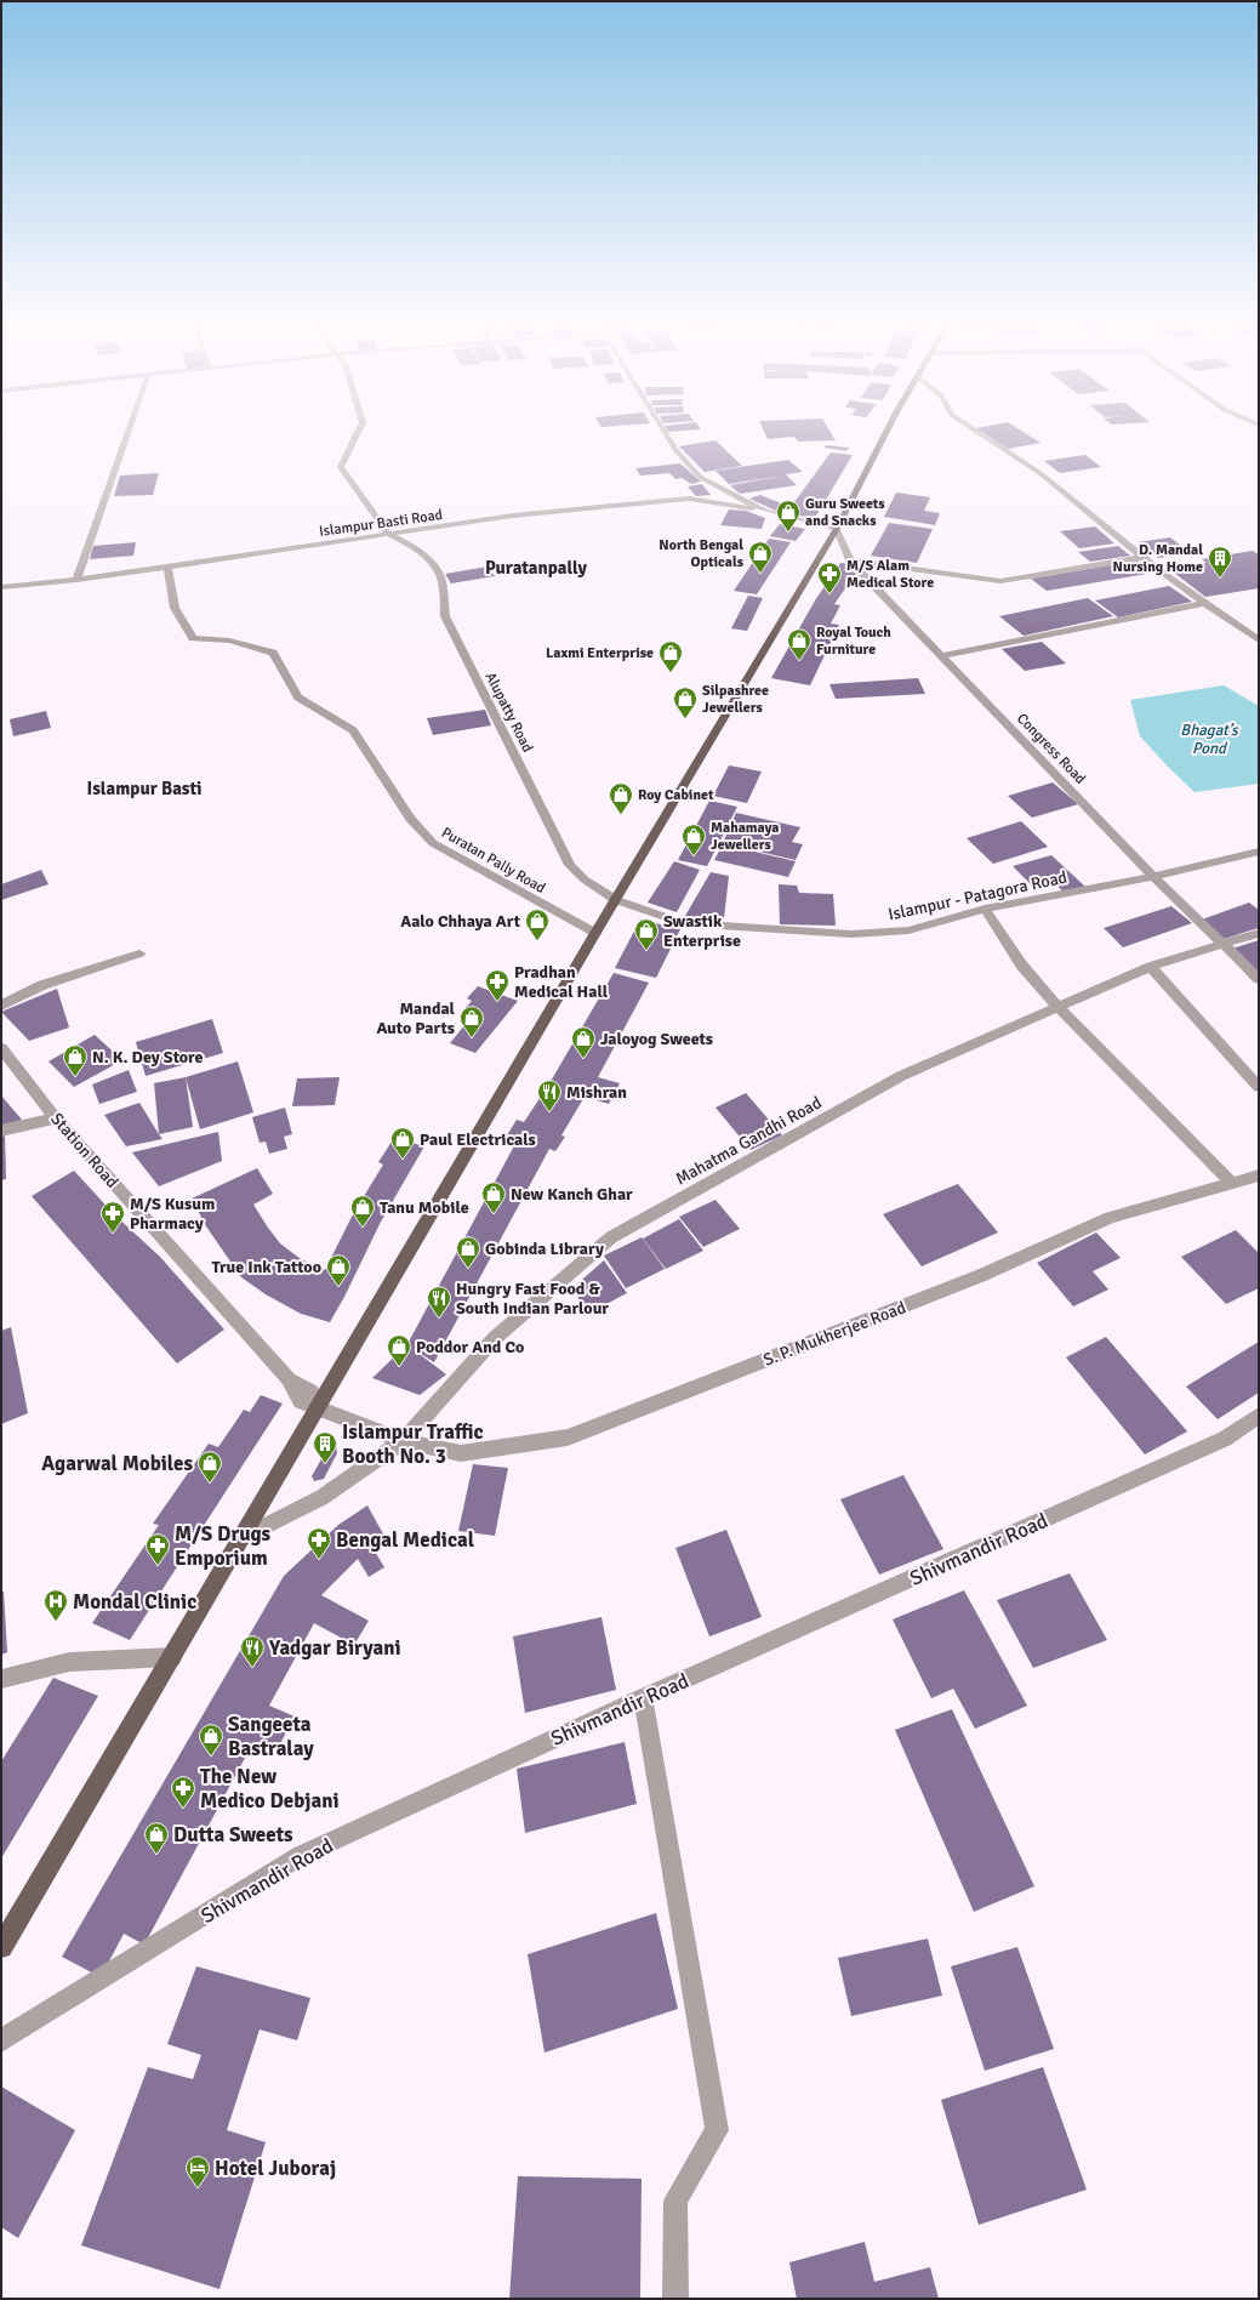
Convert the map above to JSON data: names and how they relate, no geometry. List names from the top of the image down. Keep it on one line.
{"streets":{"street":["Islampur Basti Road","Alupatty Road","Congress Road","Puratan Pally Road","Islampur - Patagora Road","Mahatma Gandhi Road","Station Road","S. P. Mukherjee Road","Shivmandir Road"]},"crossings":[["Islampur Basti Road","Alupatty Road"],["Islampur Basti Road","Puratan Pally Road"],["Alupatty Road","Islampur - Patagora Road"],["Congress Road","Islampur - Patagora Road"],["Congress Road","Mahatma Gandhi Road"],["Mahatma Gandhi Road","S. P. Mukherjee Road"]],"districts":["Puratanpally","Islampur Basti"],"water":["Bhagat’s Pond"],"places":{"shop":["Guru Sweets and Snacks","North Bengal Opticals","Royal Touch Furniture","Laxmi Enterprise","Silpashree Jewellers","Roy Cabinet","Mahamaya Jewellers","Aalo Chhaya Art","Swastik Enterprise","Mandal Auto Parts","Jaloyog Sweets","N. K. Dey Store","Paul Electricals","New Kanch Ghar","Tanu Mobile","Gobinda Library","True Ink Tattoo","Poddor And Co","Agarwal Mobiles","Sangeeta Bastralay","Dutta Sweets"],"building":["D. Mandal Nursing Home","Islampur Traffic Booth No. 3"],"pharmacy":["M/S Alam Medical Store","Pradhan Medical Hall","M/S Kusum Pharmacy","Bengal Medical","M/S Drugs Emporium","The New Medico Debjani"],"restaurant":["Mishran","Hungry Fast Food & South Indian Parlour","Yadgar Biryani"],"hospital":["Mondal Clinic"],"hotel":["Hotel Juboraj"]}}
